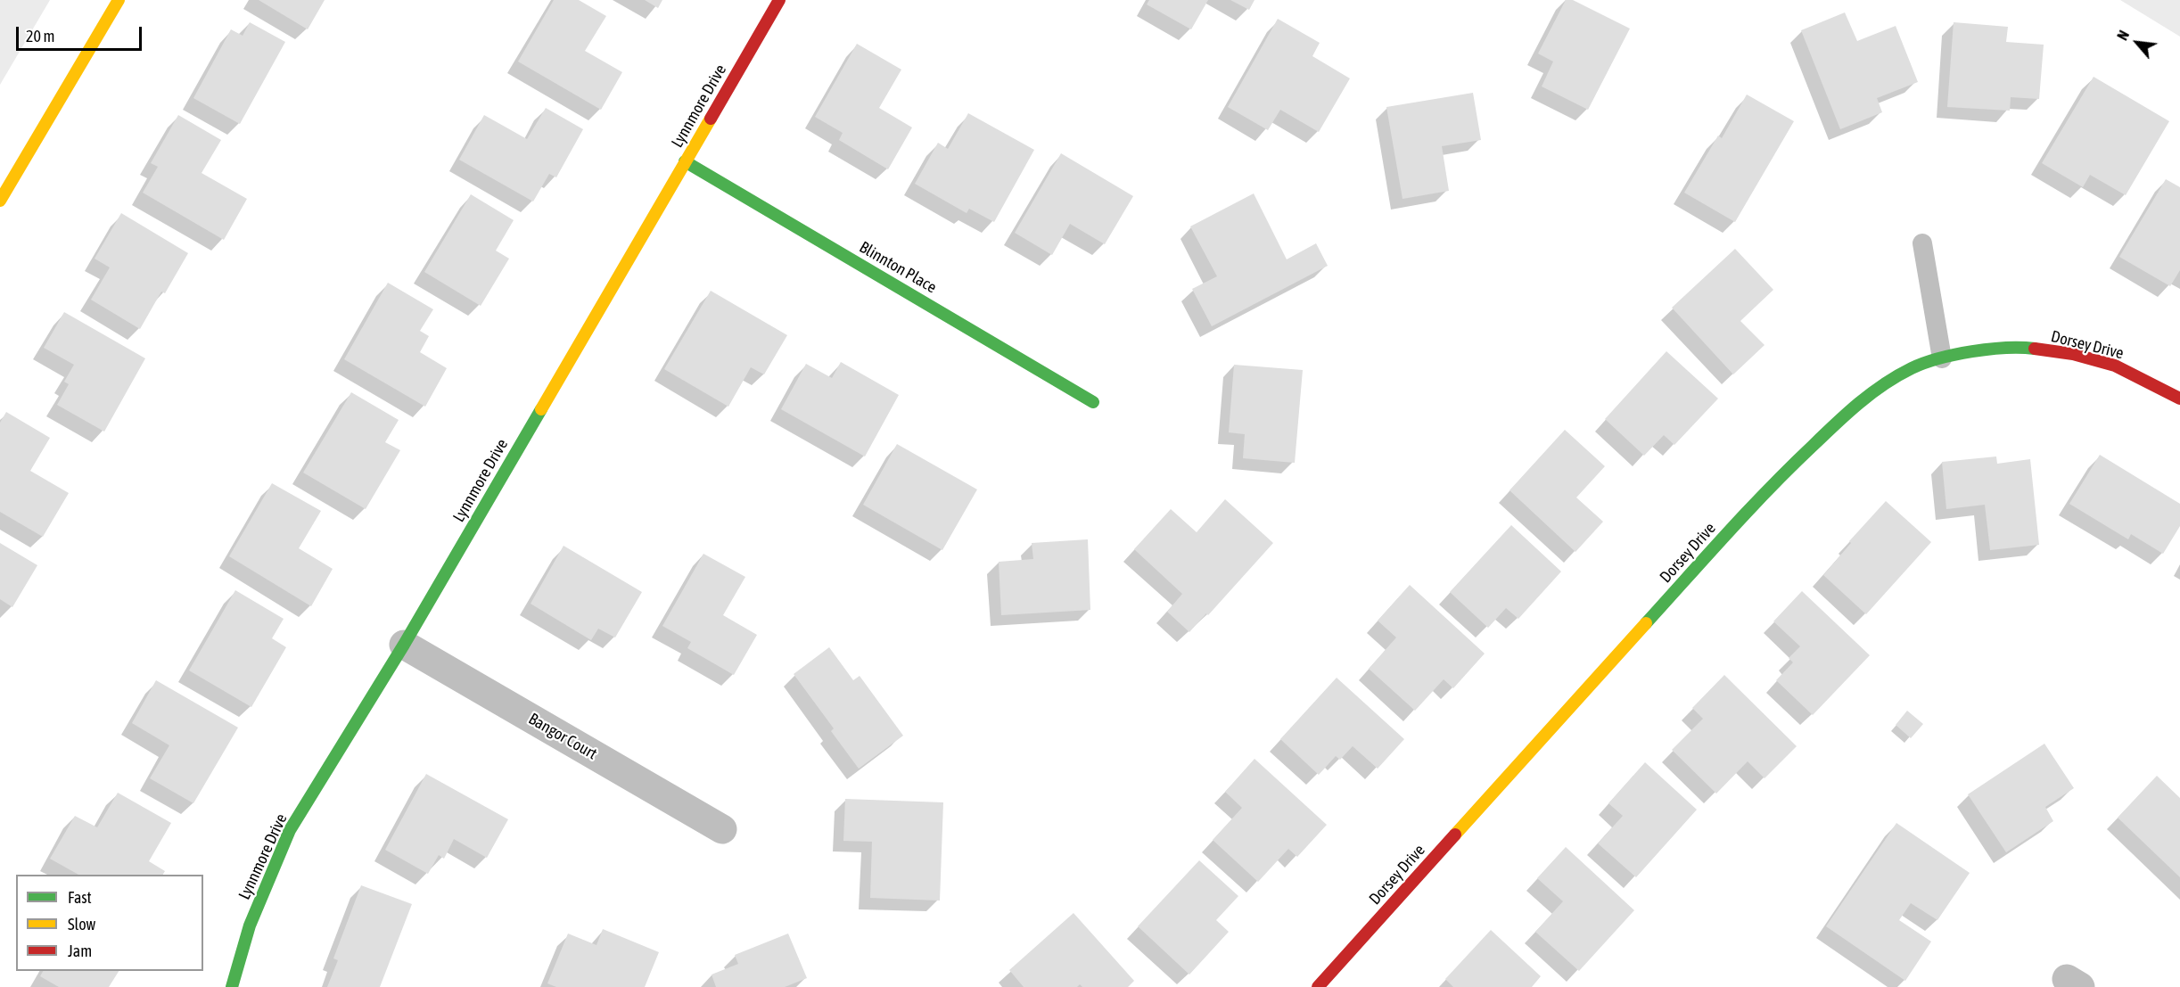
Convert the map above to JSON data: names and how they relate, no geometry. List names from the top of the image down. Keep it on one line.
{"streets":{"street":["Lynnmore Drive","Blinnton Place","Dorsey Drive","Bangor Court"]},"crossings":[["Lynnmore Drive","Blinnton Place"],["Lynnmore Drive","Bangor Court"]],"legend":["Fast","Slow","Jam"],"scale_bar":"20 m","north":"top left"}
